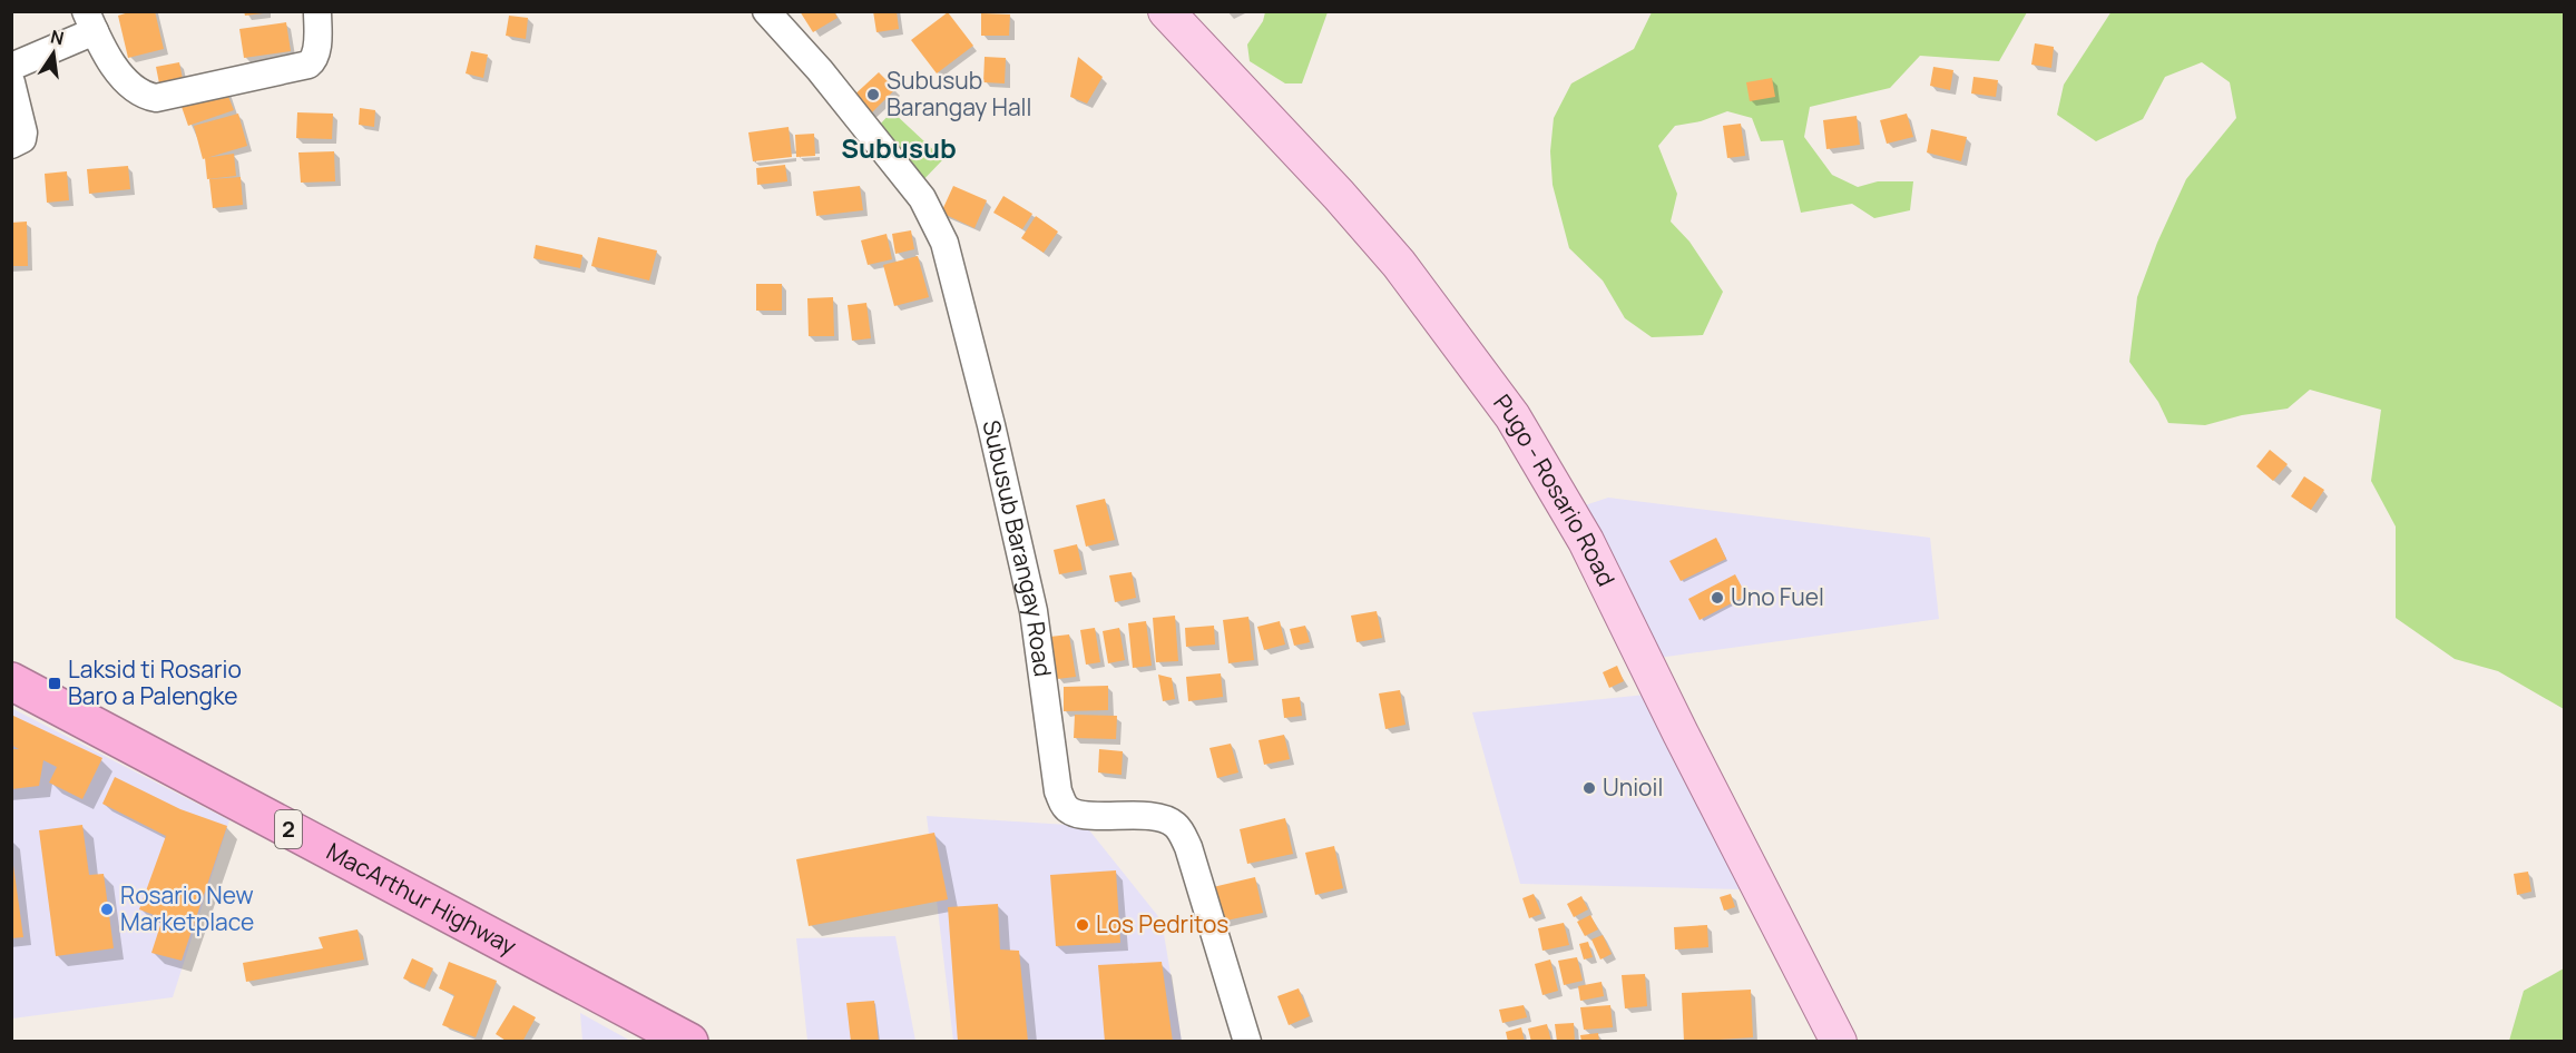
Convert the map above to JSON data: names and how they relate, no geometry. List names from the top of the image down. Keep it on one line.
{"streets":{"highway":["2","MacArthur Highway"],"main road":["Pugo - Rosario Road"],"street":["Subusub Barangay Road"]},"districts":["Subusub"],"places":{"other":["Subusub Barangay Hall","Uno Fuel","Unioil","Rosario New Marketplace","Los Pedritos"],"transit":["Laksid ti Rosario Baro a Palengke"]},"north":"top"}
